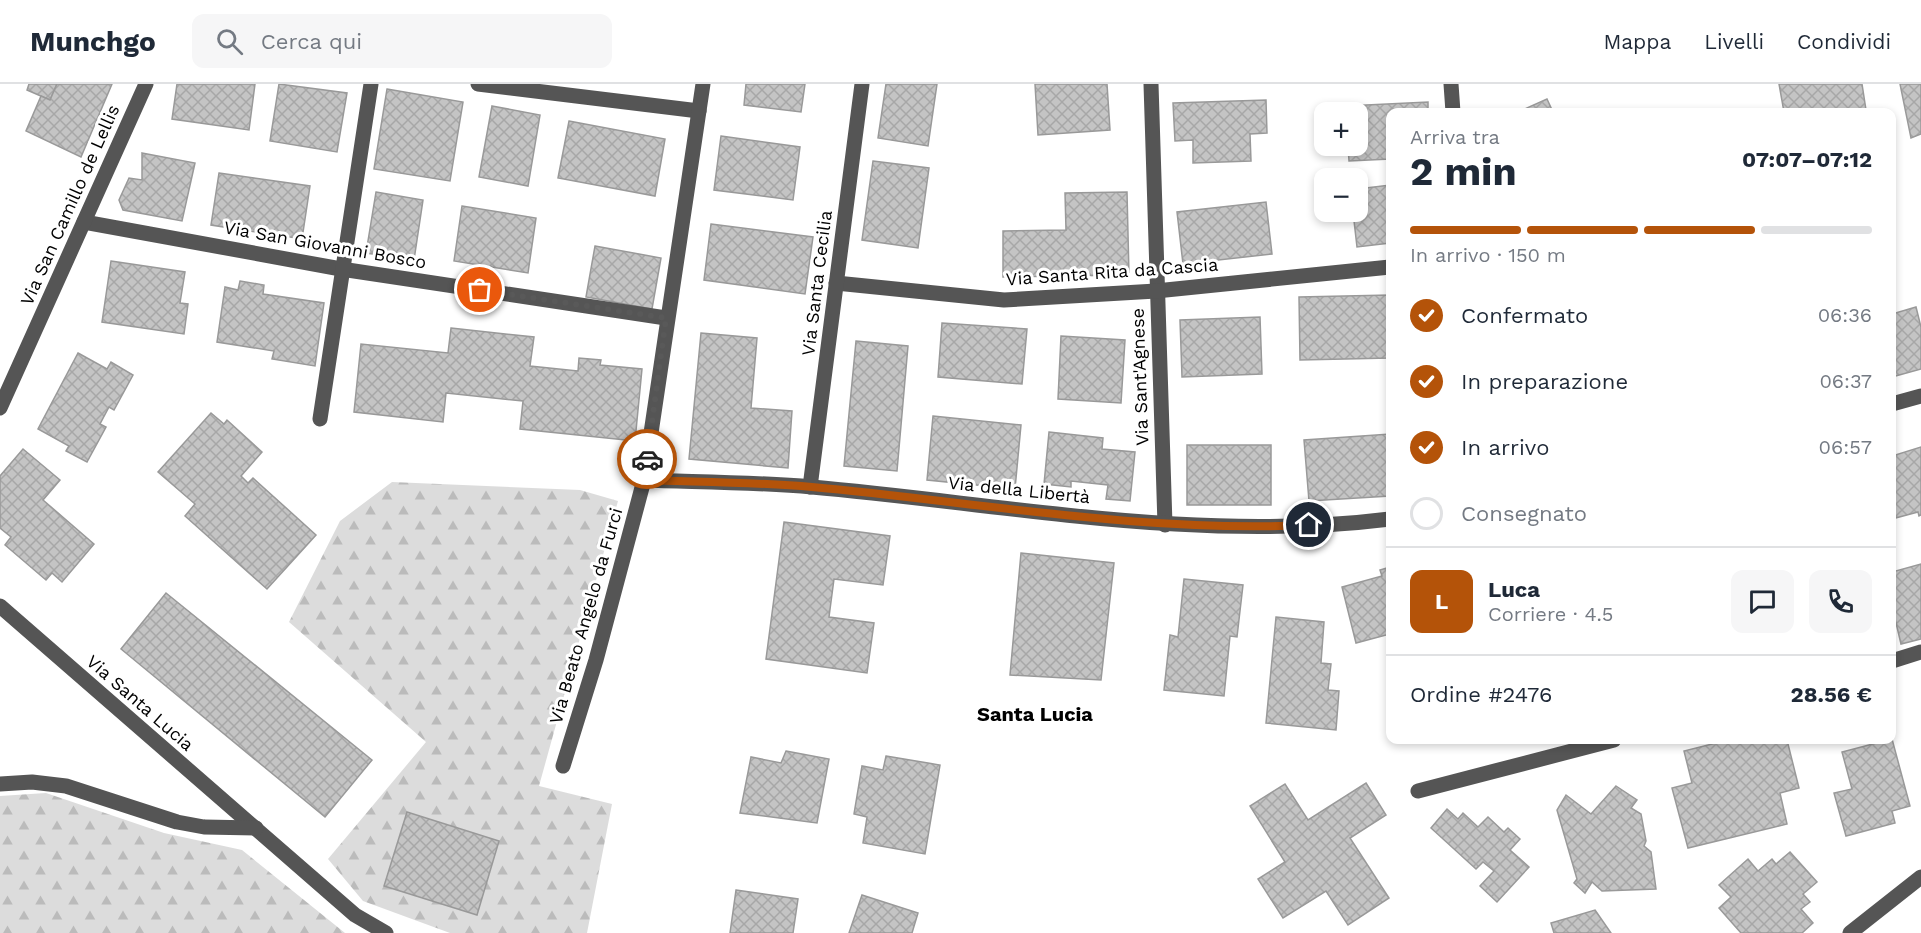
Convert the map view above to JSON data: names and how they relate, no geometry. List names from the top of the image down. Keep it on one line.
{"streets":{"street":["Via San Camillo de Lellis","Via San Giovanni Bosco","Via Santa Rita da Cascia","Via Santa Cecilia","Via Sant'Agnese","Via della Libertà","Via Beato Angelo da Furci","Via Santa Lucia"]},"crossings":[["Via San Camillo de Lellis","Via San Giovanni Bosco"],["Via San Giovanni Bosco","Via Beato Angelo da Furci"],["Via Santa Rita da Cascia","Via Santa Cecilia"],["Via Santa Rita da Cascia","Via Sant'Agnese"],["Via Santa Cecilia","Via della Libertà"],["Via Sant'Agnese","Via della Libertà"],["Via della Libertà","Via Beato Angelo da Furci"]],"districts":["Santa Lucia"],"page":{"header":"Munchgo","search":"Cerca qui","nav":["Mappa","Livelli","Condividi"],"map_buttons":["+","−"],"heading":["2 min","Arriva tra","07:07–07:12"],"panel":["Luca","Corriere · 4.5","Ordine #2476","28.56 €"],"bar":"In arrivo · 150 m","list":[["Confermato","06:36"],["In preparazione","06:37"],["In arrivo","06:57"],"Consegnato"],"round":"L"}}
